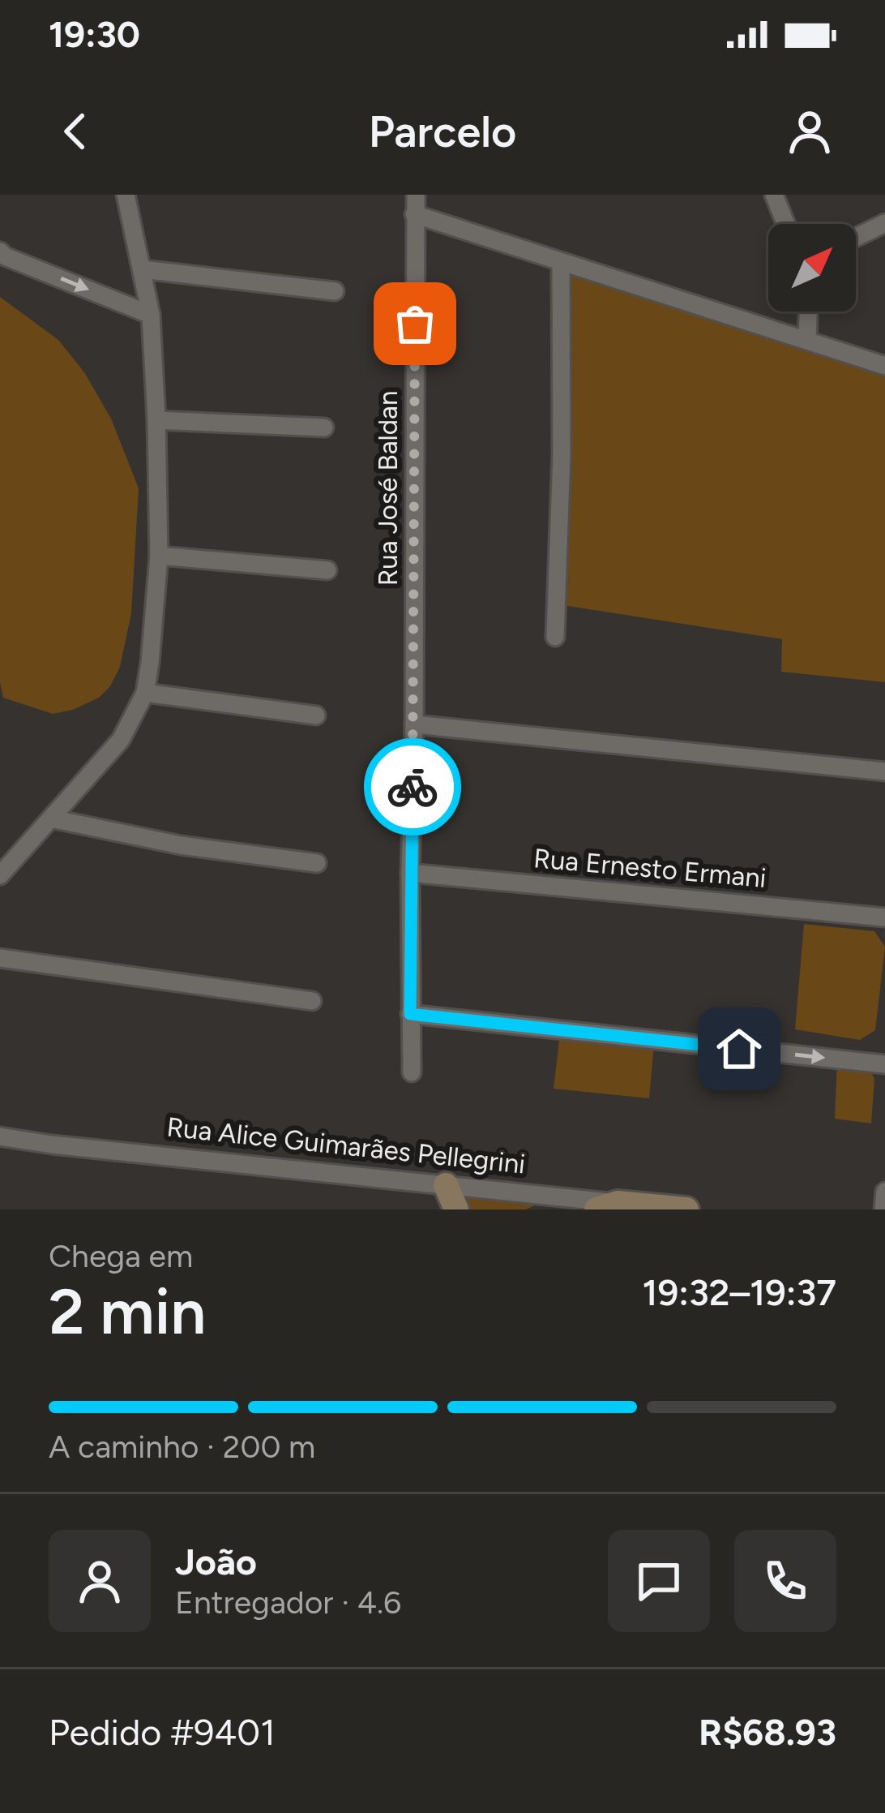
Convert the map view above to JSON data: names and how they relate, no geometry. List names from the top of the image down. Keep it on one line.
{"streets":{"street":["Rua José Baldan","Rua Ernesto Ermani","Rua Alice Guimarães Pellegrini"]},"crossings":[["Rua José Baldan","Rua Ernesto Ermani"]],"north":"top right","page":{"status":"19:30","header":"Parcelo","heading":["2 min","Chega em","19:32–19:37"],"panel":["João","Entregador · 4.6","Pedido #9401","R$68.93"],"bar":"A caminho · 200 m"}}
